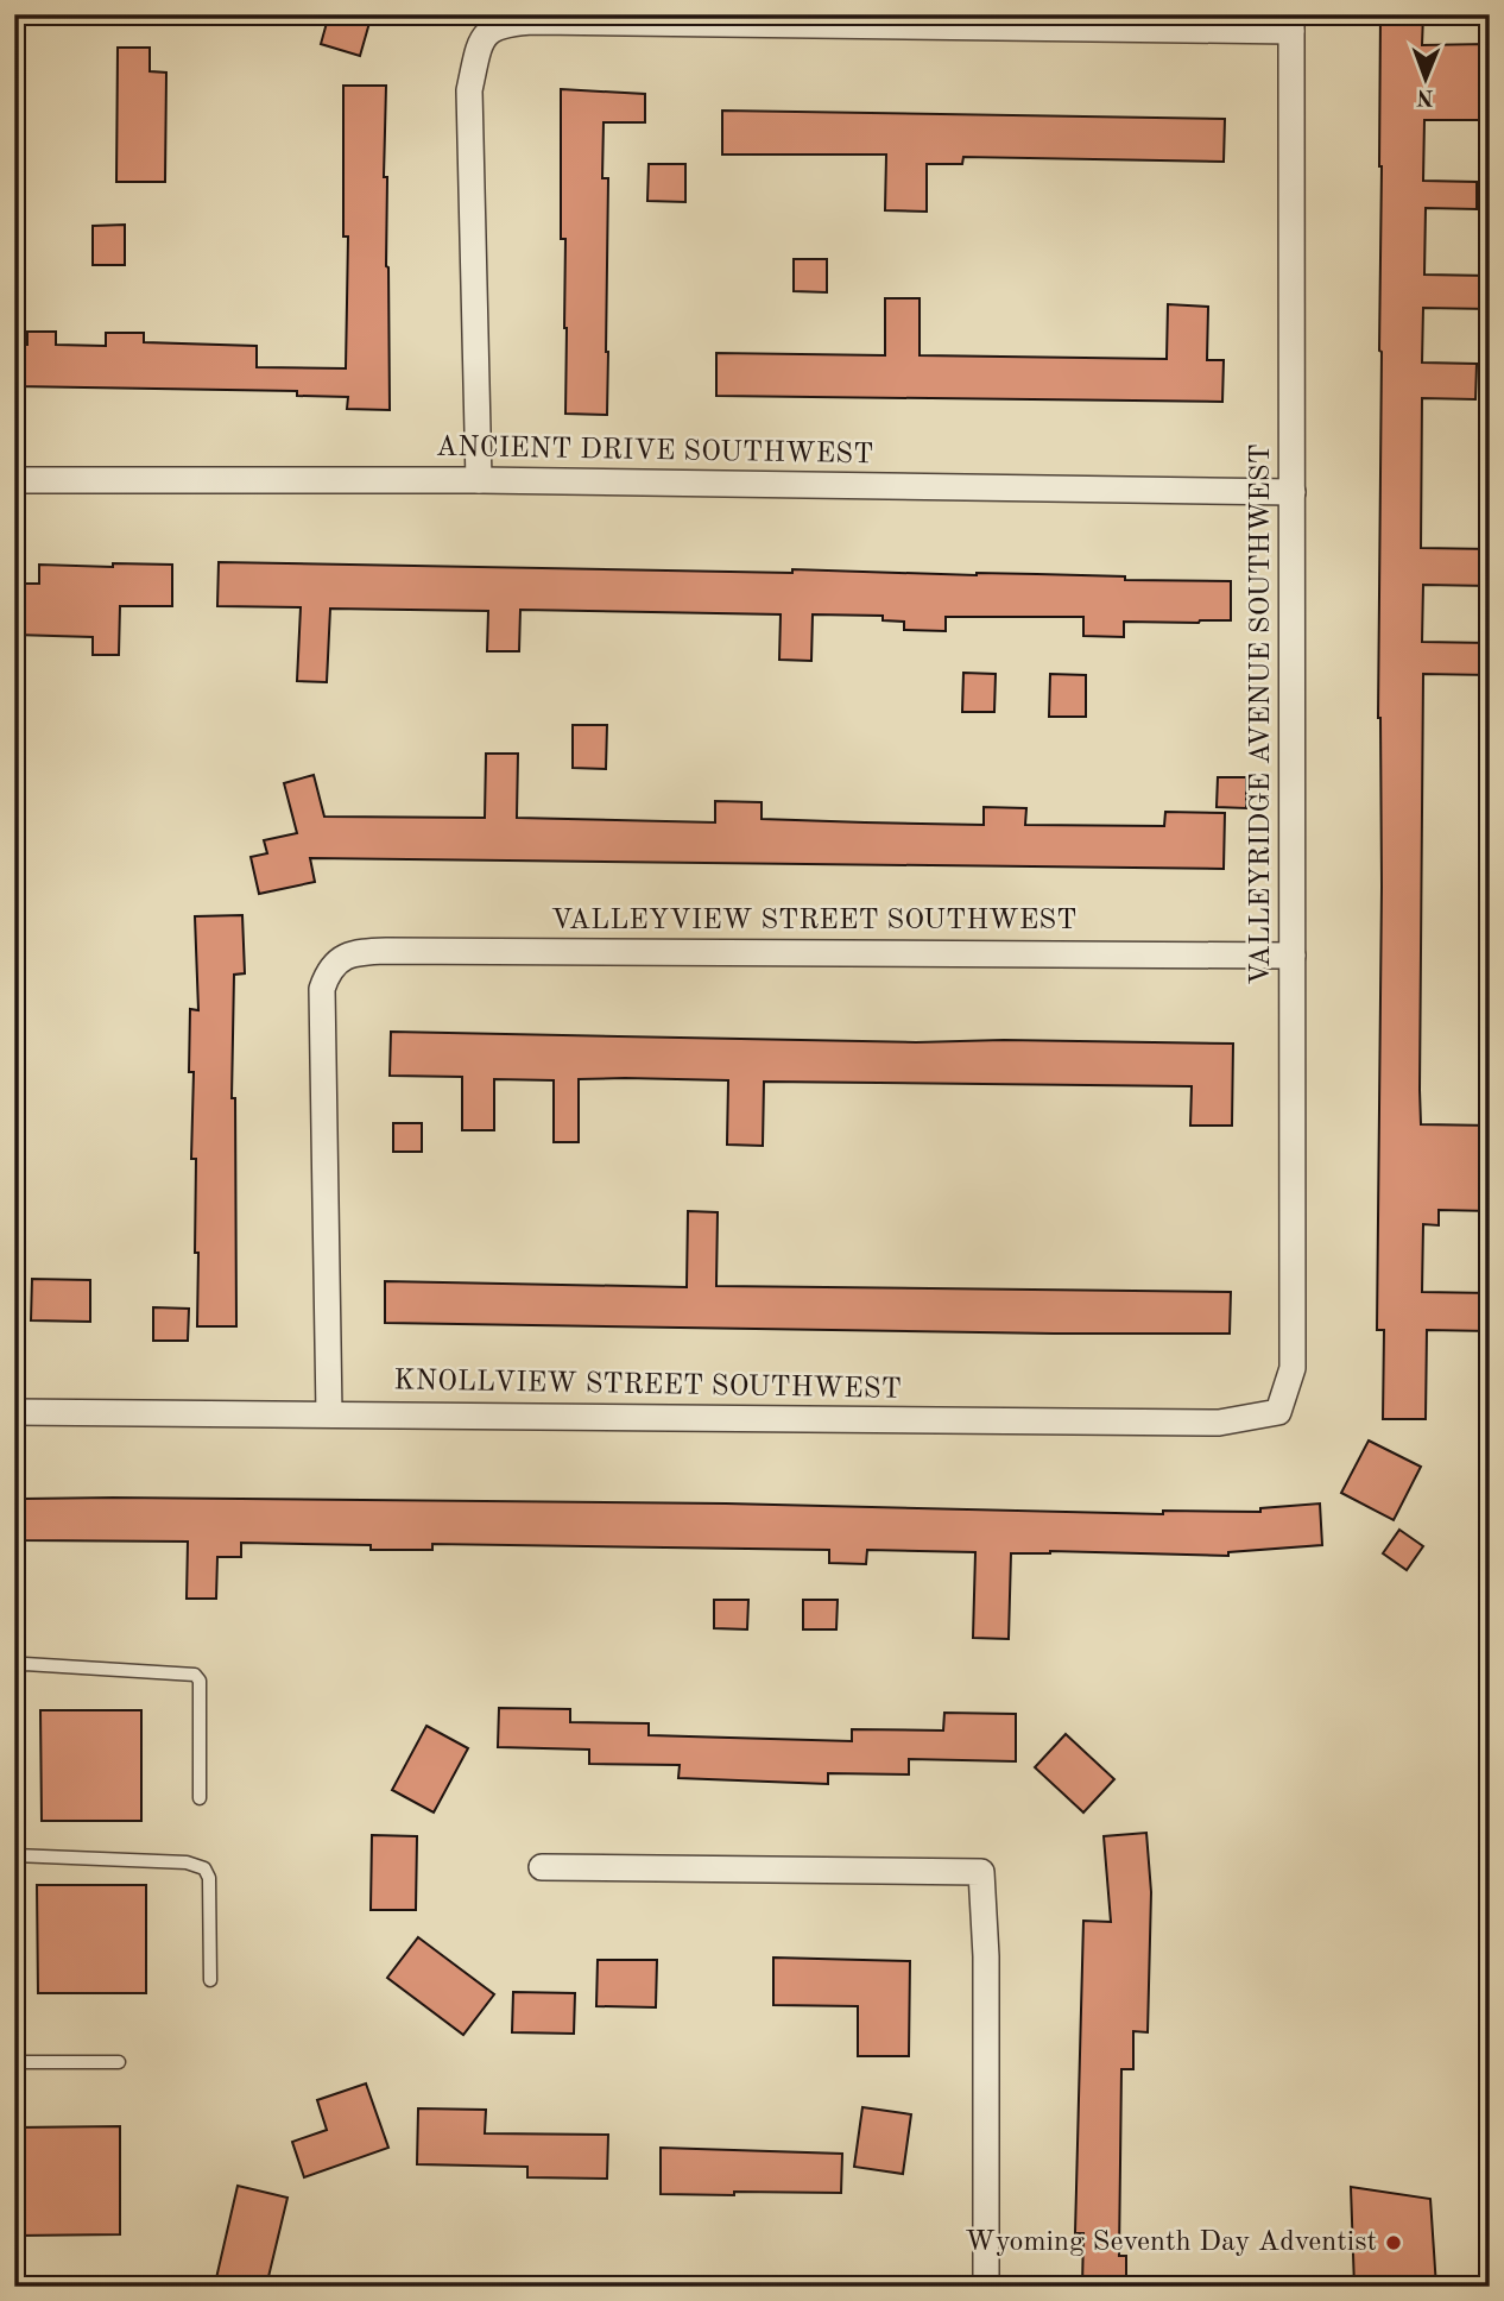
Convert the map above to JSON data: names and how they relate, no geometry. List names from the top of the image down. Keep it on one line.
{"streets":{"street":["ANCIENT DRIVE SOUTHWEST","VALLEYRIDGE AVENUE SOUTHWEST","VALLEYVIEW STREET SOUTHWEST","KNOLLVIEW STREET SOUTHWEST"]},"crossings":[["ANCIENT DRIVE SOUTHWEST","VALLEYRIDGE AVENUE SOUTHWEST"],["VALLEYRIDGE AVENUE SOUTHWEST","VALLEYVIEW STREET SOUTHWEST"],["VALLEYRIDGE AVENUE SOUTHWEST","KNOLLVIEW STREET SOUTHWEST"],["VALLEYVIEW STREET SOUTHWEST","KNOLLVIEW STREET SOUTHWEST"]],"places":["Wyoming Seventh Day Adventist"],"north":"bottom"}
